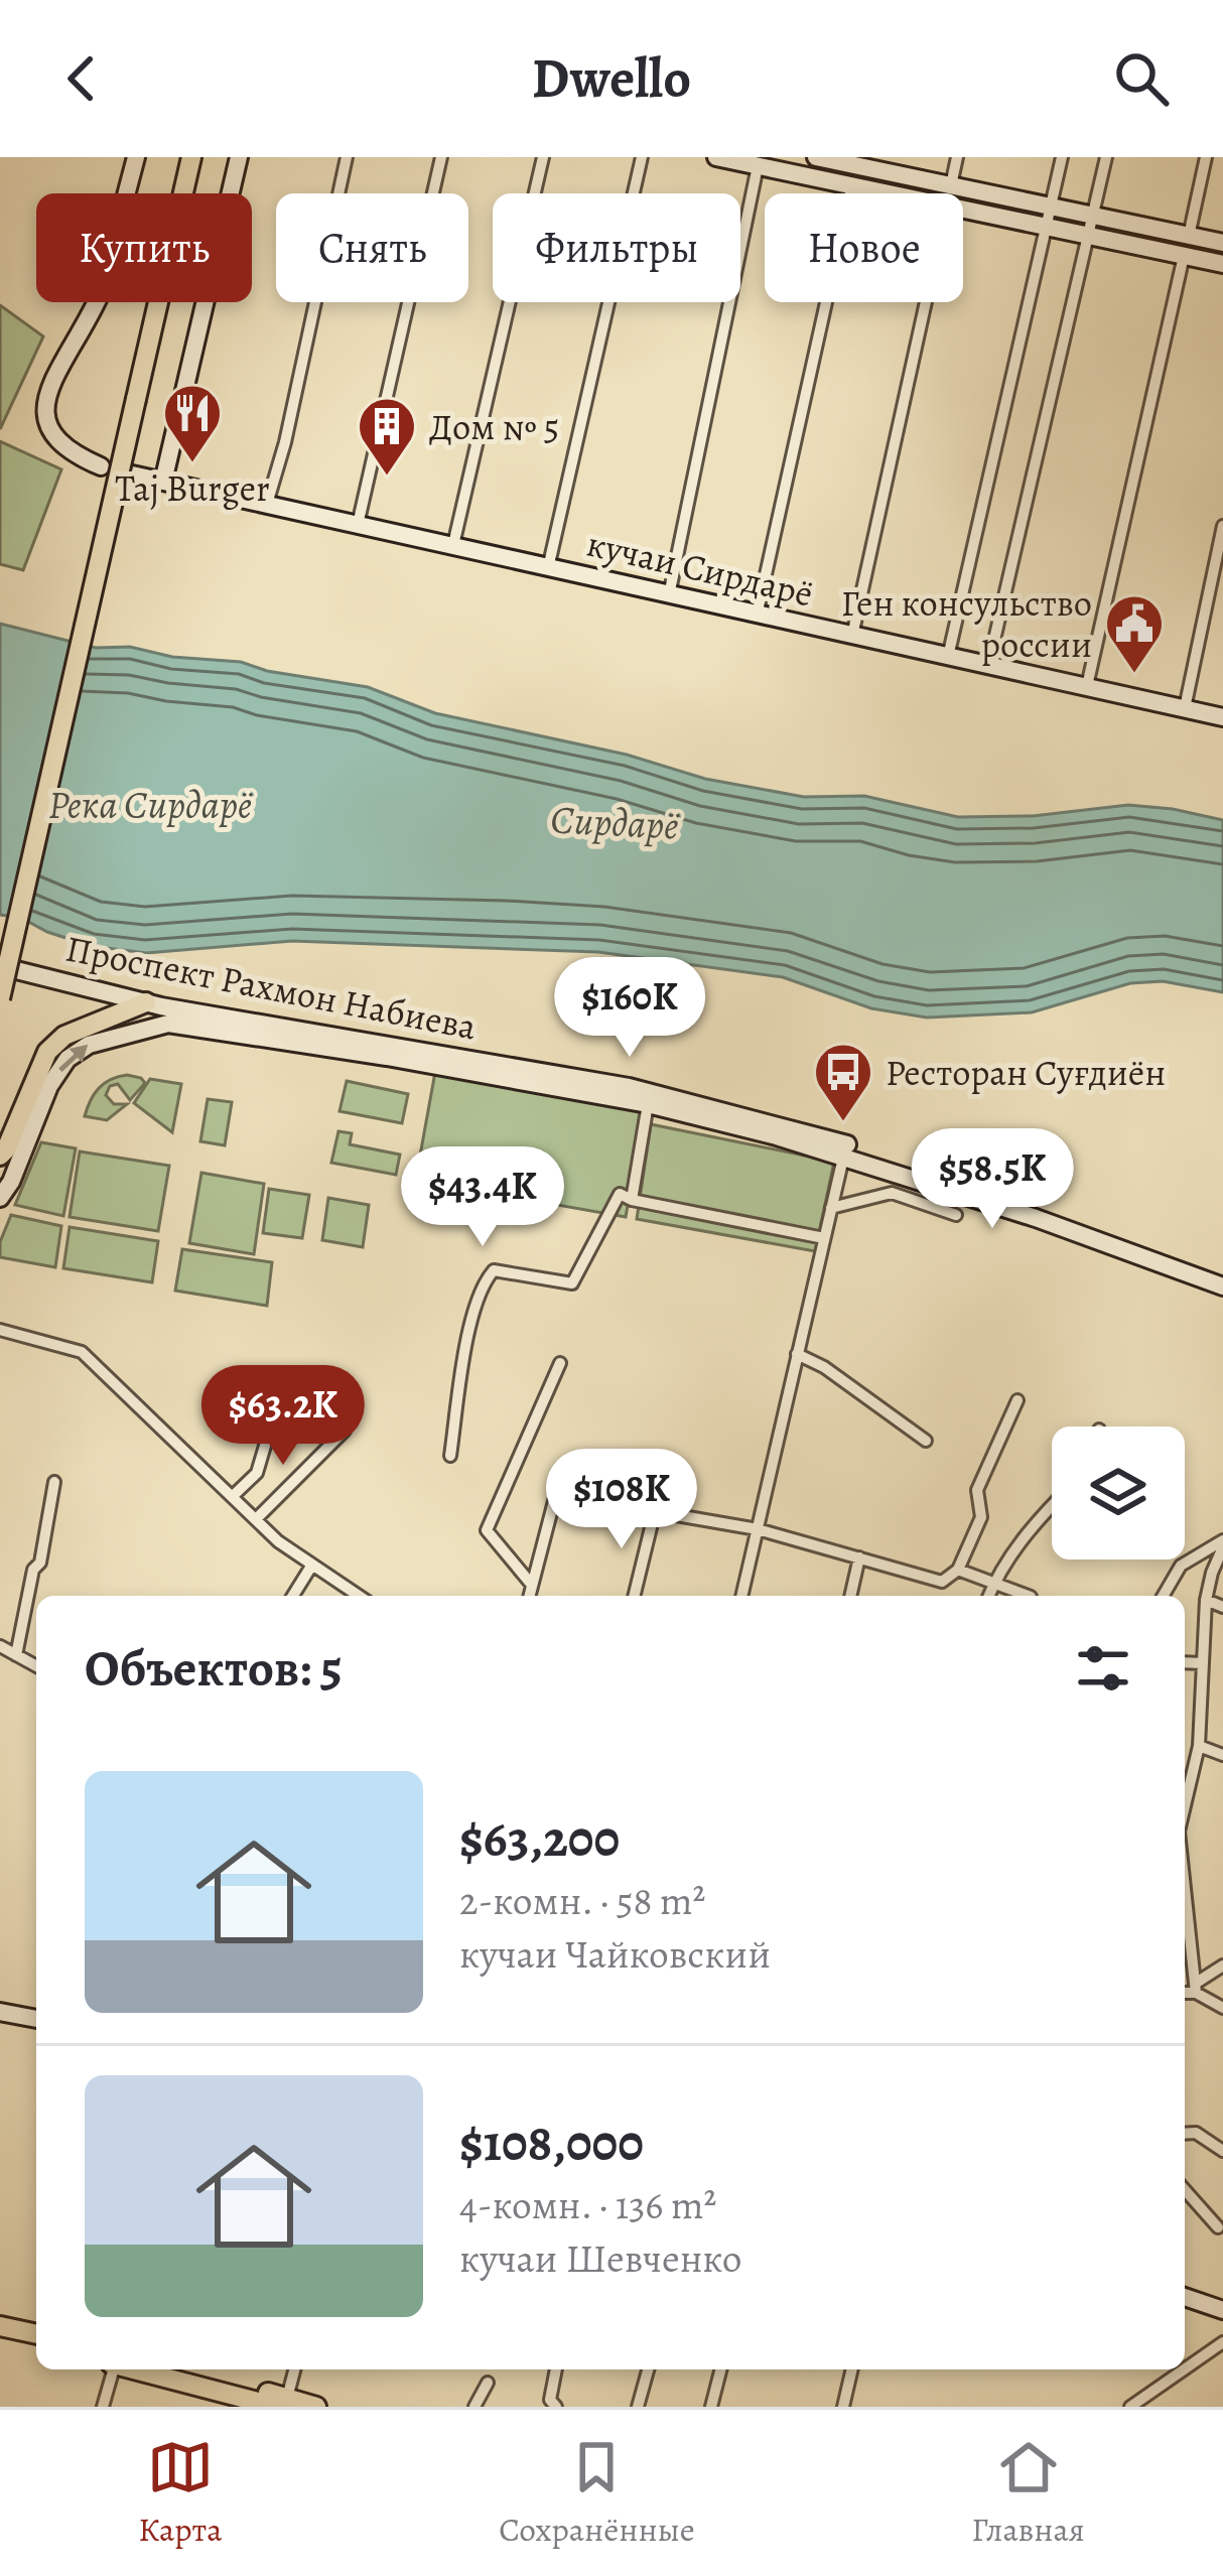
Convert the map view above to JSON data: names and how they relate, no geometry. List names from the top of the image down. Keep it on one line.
{"streets":{"main road":["кучаи Сирдарё","Проспект Рахмон Набиева"]},"water":["Река Сирдарё","Сирдарё"],"places":{"restaurant":["Taj Burger"],"building":["Дом № 5"],"public building":["Ген консульство россии"],"bus stop":["Ресторан Суғдиён"]},"page":{"header":"Dwello","chip":["Купить","Снять","Фильтры","Новое"],"price":["$160K","$58.5K","$43.4K","$63.2K","$108K"],"heading":"Объектов: 5","list":[{"name":"$63,200","note":"2-комн. · 58 m² · кучаи Чайковский"},{"name":"$108,000","note":"4-комн. · 136 m² · кучаи Шевченко"}],"tabs":["Карта","Сохранённые","Главная"]}}
